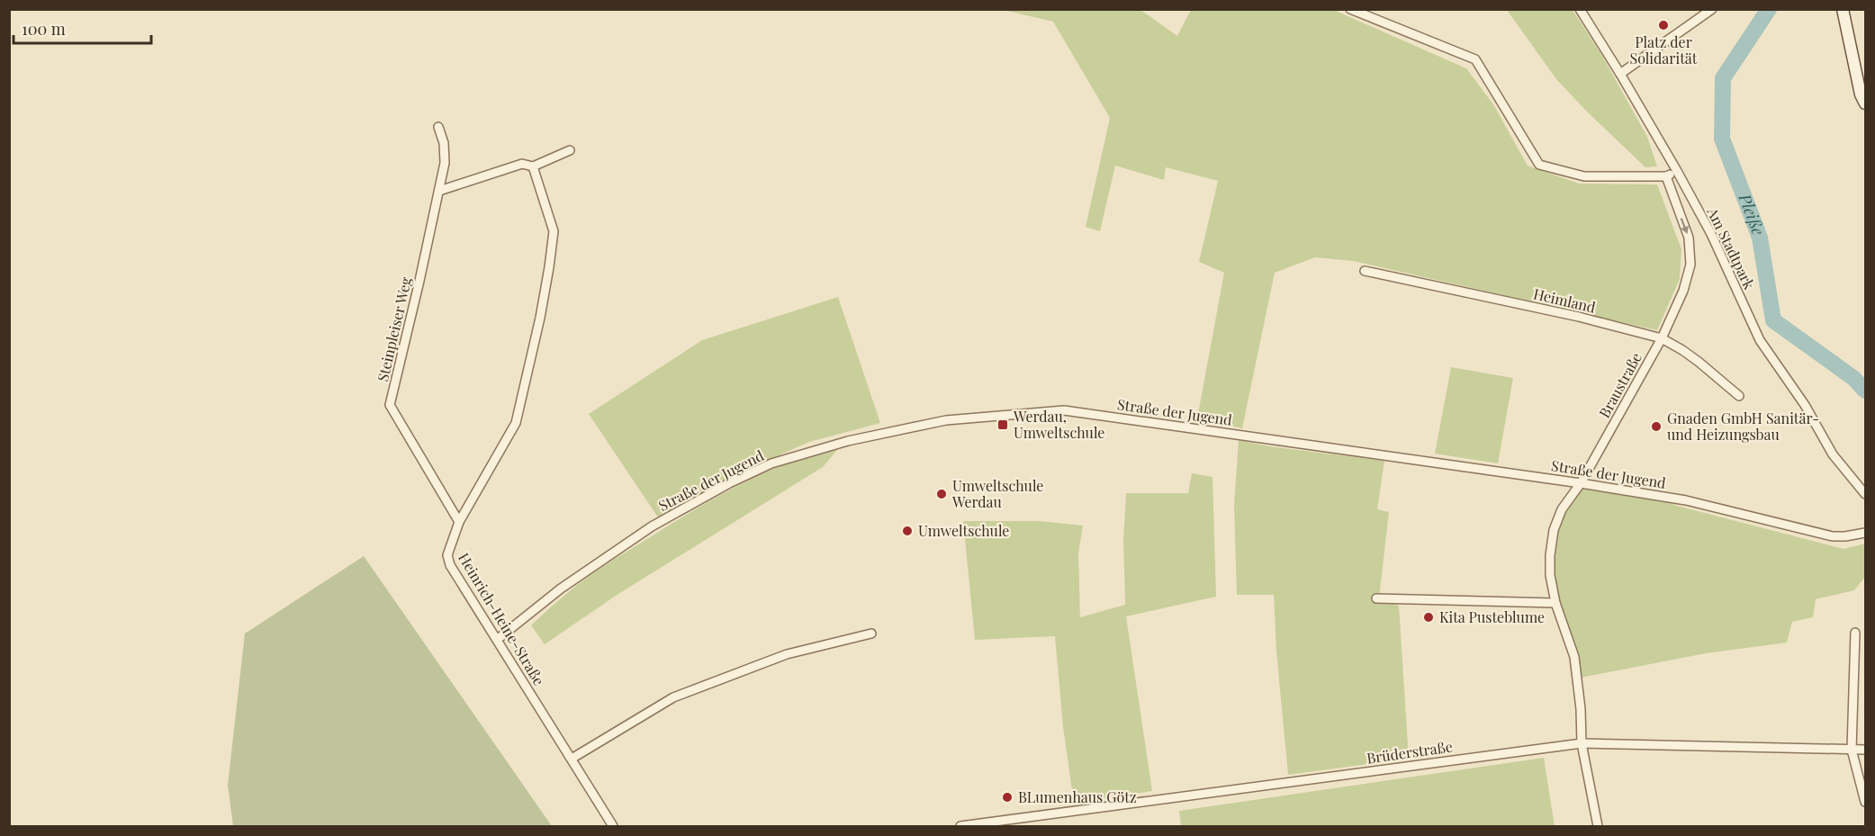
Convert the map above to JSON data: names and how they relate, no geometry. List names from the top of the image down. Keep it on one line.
{"streets":{"street":["Am Stadtpark","Heimland","Steinpleiser Weg","Braustraße","Straße der Jugend","Heinrich-Heine-Straße","Brüderstraße"]},"crossings":[["Heimland","Braustraße"],["Steinpleiser Weg","Heinrich-Heine-Straße"],["Braustraße","Straße der Jugend"],["Braustraße","Brüderstraße"],["Straße der Jugend","Heinrich-Heine-Straße"]],"water":["Pleiße"],"places":{"other":["Platz der Solidarität","Gnaden GmbH Sanitär- und Heizungsbau","Umweltschule Werdau","Umweltschule","Kita Pusteblume","BLumenhaus Götz"],"transit":["Werdau, Umweltschule"]},"scale_bar":"100 m"}
